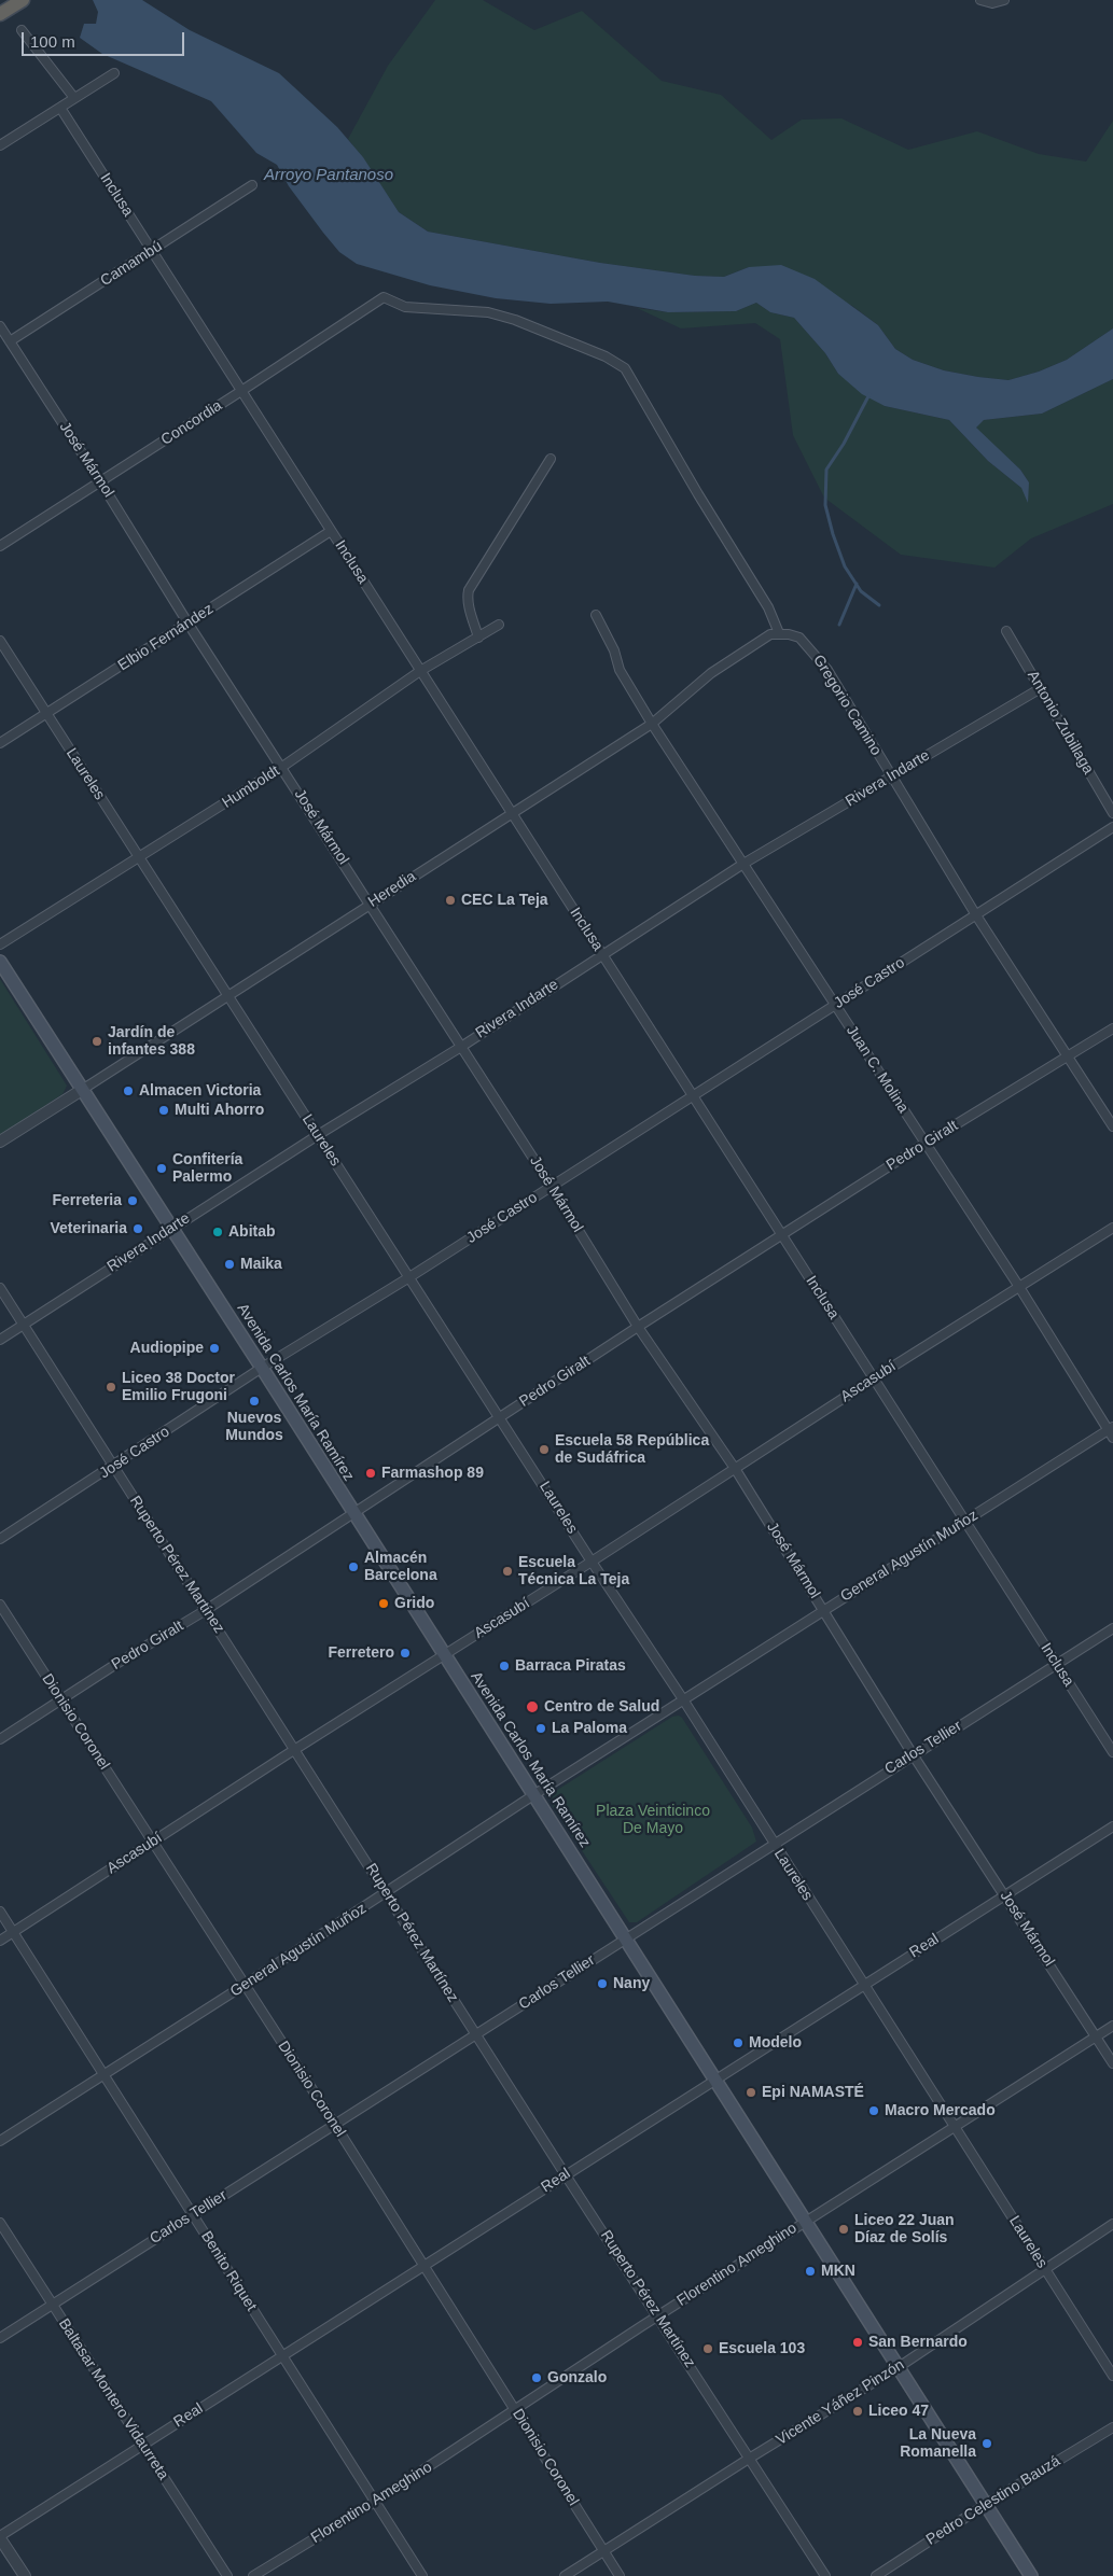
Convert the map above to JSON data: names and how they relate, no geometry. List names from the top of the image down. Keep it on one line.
{"streets":{"main road":["Avenida Carlos María Ramírez"],"street":["Inclusa","Camambú","Concordia","José Mármol","Elbio Fernández","Gregorio Camino","Antonio Zubillaga","Laureles","Rivera Indarte","Humboldt","Heredia","José Castro","Juan C. Molina","Pedro Giralt","Ascasubí","General Agustín Muñoz","Ruperto Pérez Martínez","Dionisio Coronel","Carlos Tellier","Real","Florentino Ameghino","Benito Riquet","Baltasar Montero Vidaurreta","Vicente Yáñez Pinzón","Pedro Celestino Bauzá"]},"crossings":[["Inclusa","Camambú"],["Inclusa","Concordia"],["Inclusa","Elbio Fernández"],["Inclusa","Rivera Indarte"],["Inclusa","Humboldt"],["Inclusa","Heredia"],["Inclusa","José Castro"],["Inclusa","Pedro Giralt"],["Inclusa","Ascasubí"],["Inclusa","General Agustín Muñoz"],["Inclusa","Carlos Tellier"],["Camambú","José Mármol"],["Concordia","José Mármol"],["Concordia","Gregorio Camino"],["Concordia","Heredia"],["José Mármol","Elbio Fernández"],["José Mármol","Rivera Indarte"],["José Mármol","Humboldt"],["José Mármol","Heredia"],["José Mármol","José Castro"],["José Mármol","Pedro Giralt"],["José Mármol","Ascasubí"],["José Mármol","General Agustín Muñoz"],["José Mármol","Carlos Tellier"],["José Mármol","Real"],["José Mármol","Florentino Ameghino"],["Elbio Fernández","Laureles"],["Gregorio Camino","Rivera Indarte"],["Gregorio Camino","Heredia"],["Gregorio Camino","José Castro"],["Gregorio Camino","Pedro Giralt"],["Antonio Zubillaga","Rivera Indarte"],["Laureles","Rivera Indarte"],["Laureles","Humboldt"],["Laureles","Heredia"],["Laureles","José Castro"],["Laureles","Pedro Giralt"],["Laureles","Ascasubí"],["Laureles","General Agustín Muñoz"],["Laureles","Carlos Tellier"],["Laureles","Real"],["Laureles","Florentino Ameghino"],["Laureles","Vicente Yáñez Pinzón"],["Rivera Indarte","Juan C. Molina"],["Rivera Indarte","Avenida Carlos María Ramírez"],["Rivera Indarte","Ruperto Pérez Martínez"],["Heredia","Juan C. Molina"],["Heredia","Avenida Carlos María Ramírez"],["José Castro","Juan C. Molina"],["José Castro","Avenida Carlos María Ramírez"],["José Castro","Ruperto Pérez Martínez"],["Juan C. Molina","Pedro Giralt"],["Juan C. Molina","Ascasubí"],["Juan C. Molina","General Agustín Muñoz"],["Pedro Giralt","Avenida Carlos María Ramírez"],["Pedro Giralt","Ruperto Pérez Martínez"],["Pedro Giralt","Dionisio Coronel"],["Ascasubí","Avenida Carlos María Ramírez"],["Ascasubí","Ruperto Pérez Martínez"],["Ascasubí","Dionisio Coronel"],["Ascasubí","Benito Riquet"],["Avenida Carlos María Ramírez","General Agustín Muñoz"],["Avenida Carlos María Ramírez","Carlos Tellier"],["Avenida Carlos María Ramírez","Real"],["Avenida Carlos María Ramírez","Florentino Ameghino"],["Avenida Carlos María Ramírez","Vicente Yáñez Pinzón"],["Avenida Carlos María Ramírez","Pedro Celestino Bauzá"],["General Agustín Muñoz","Ruperto Pérez Martínez"],["General Agustín Muñoz","Dionisio Coronel"],["General Agustín Muñoz","Benito Riquet"],["Ruperto Pérez Martínez","Carlos Tellier"],["Ruperto Pérez Martínez","Real"],["Ruperto Pérez Martínez","Florentino Ameghino"],["Ruperto Pérez Martínez","Vicente Yáñez Pinzón"],["Dionisio Coronel","Carlos Tellier"],["Dionisio Coronel","Real"],["Dionisio Coronel","Florentino Ameghino"],["Dionisio Coronel","Vicente Yáñez Pinzón"],["Carlos Tellier","Benito Riquet"],["Carlos Tellier","Baltasar Montero Vidaurreta"],["Real","Benito Riquet"],["Real","Baltasar Montero Vidaurreta"],["Florentino Ameghino","Benito Riquet"]],"water":["Arroyo Pantanoso"],"parks":["Plaza Veinticinco De Mayo"],"places":["CEC La Teja","Jardín de infantes 388","Almacen Victoria","Multi Ahorro","Confitería Palermo","Ferreteria","Veterinaria","Abitab","Maika","Audiopipe","Liceo 38 Doctor Emilio Frugoni","Nuevos Mundos","Escuela 58 República de Sudáfrica","Farmashop 89","Almacén Barcelona","Escuela Técnica La Teja","Grido","Ferretero","Barraca Piratas","Centro de Salud","La Paloma","Nany","Modelo","Epi NAMASTÉ","Macro Mercado","Liceo 22 Juan Díaz de Solís","MKN","San Bernardo","Escuela 103","Gonzalo","Liceo 47","La Nueva Romanella"],"scale_bar":"100 m"}
